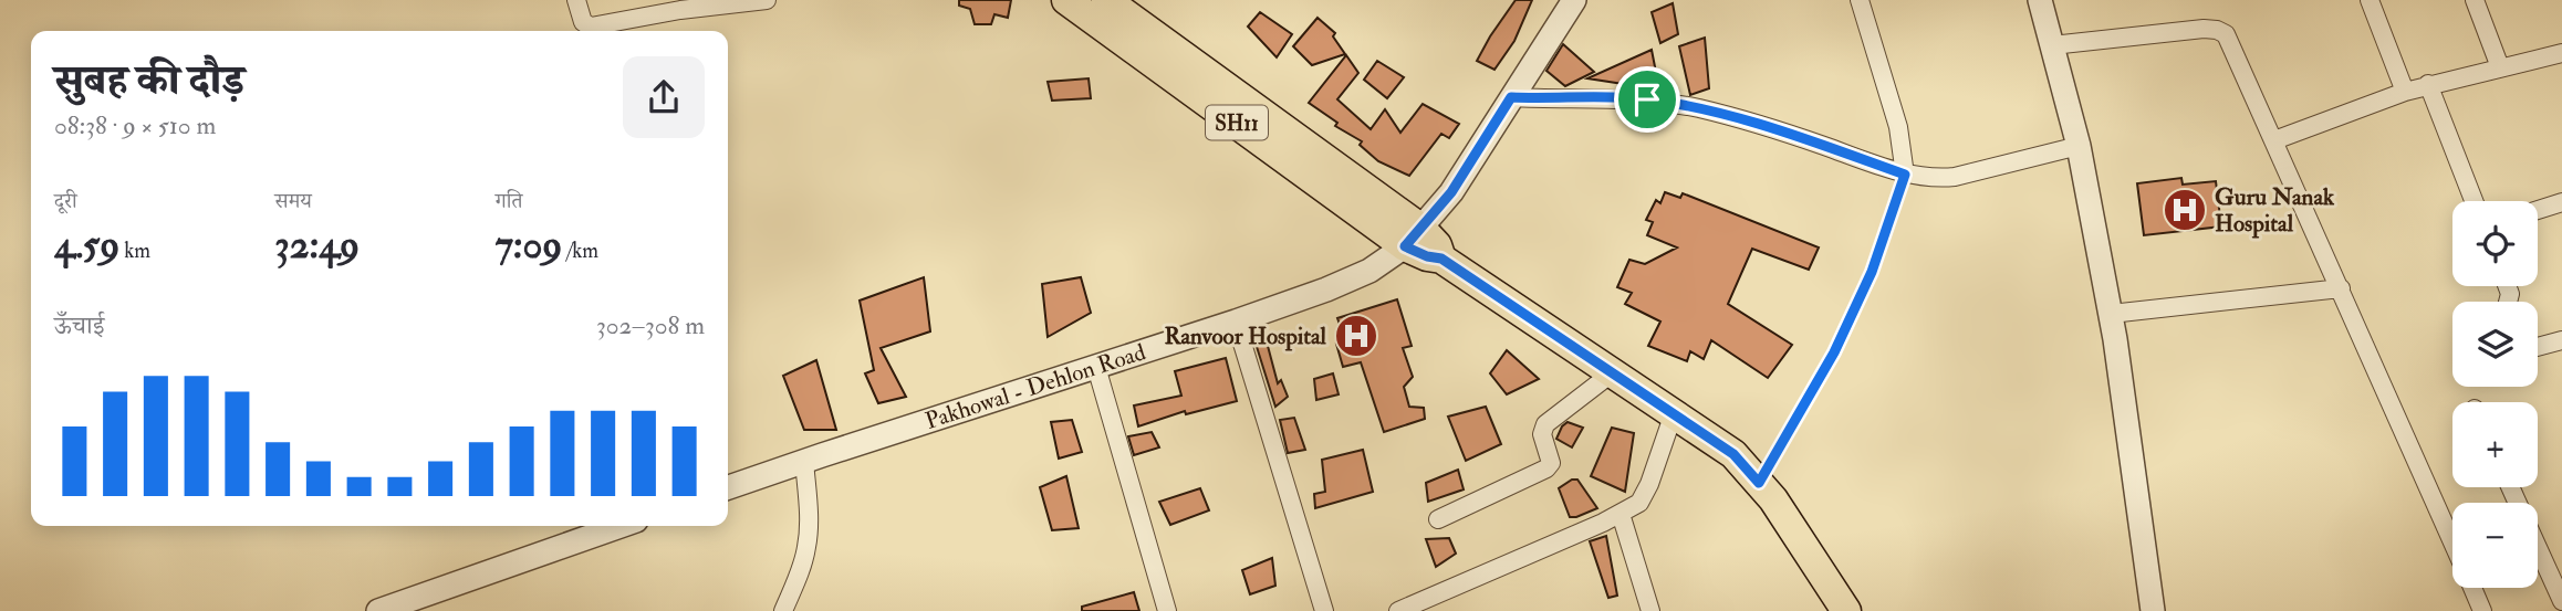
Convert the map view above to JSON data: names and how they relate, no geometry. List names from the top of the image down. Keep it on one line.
{"streets":{"main road":["SH11"],"street":["Pakhowal - Dehlon Road"]},"crossings":[["SH11","Pakhowal - Dehlon Road"]],"places":{"hospital":["Guru Nanak Hospital","Ranvoor Hospital"]},"page":{"heading":["सुबह की दौड़","08:38 · 9 × 510 m"],"stats":[["दूरी","4.59 km"],["समय","32:49"],["गति","7:09 /km"]],"map_buttons":["+","−"],"chart":["ऊँचाई","302–308 m"]}}
